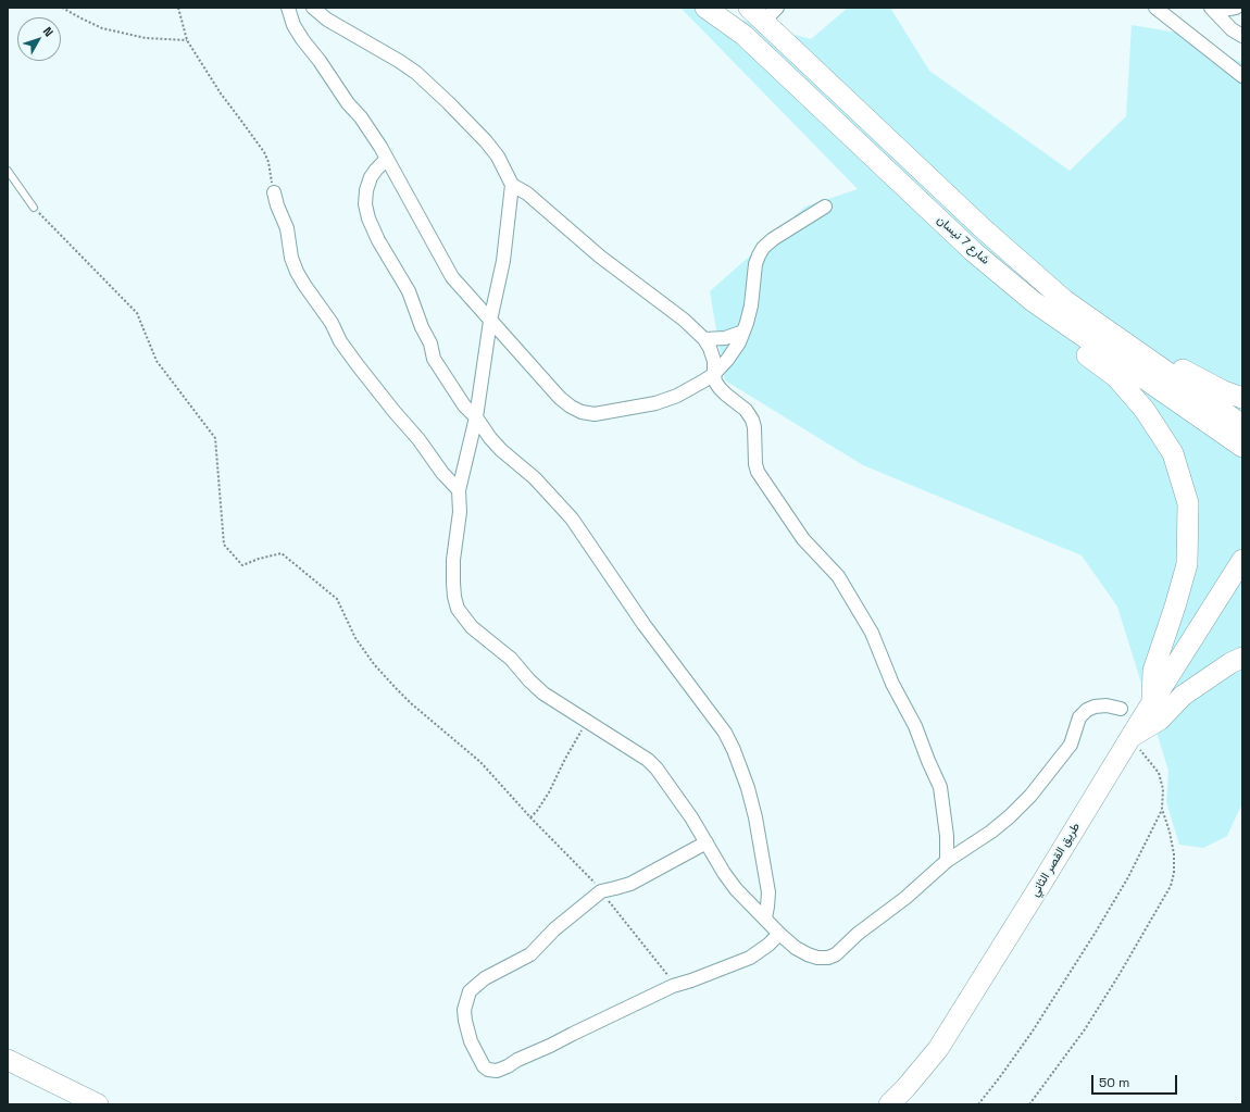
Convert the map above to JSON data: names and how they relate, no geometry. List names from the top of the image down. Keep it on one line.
{"streets":{"main road":["شارع 7 نيسان","طريق القصر الثاني"]},"scale_bar":"50 m","north":"top right"}
